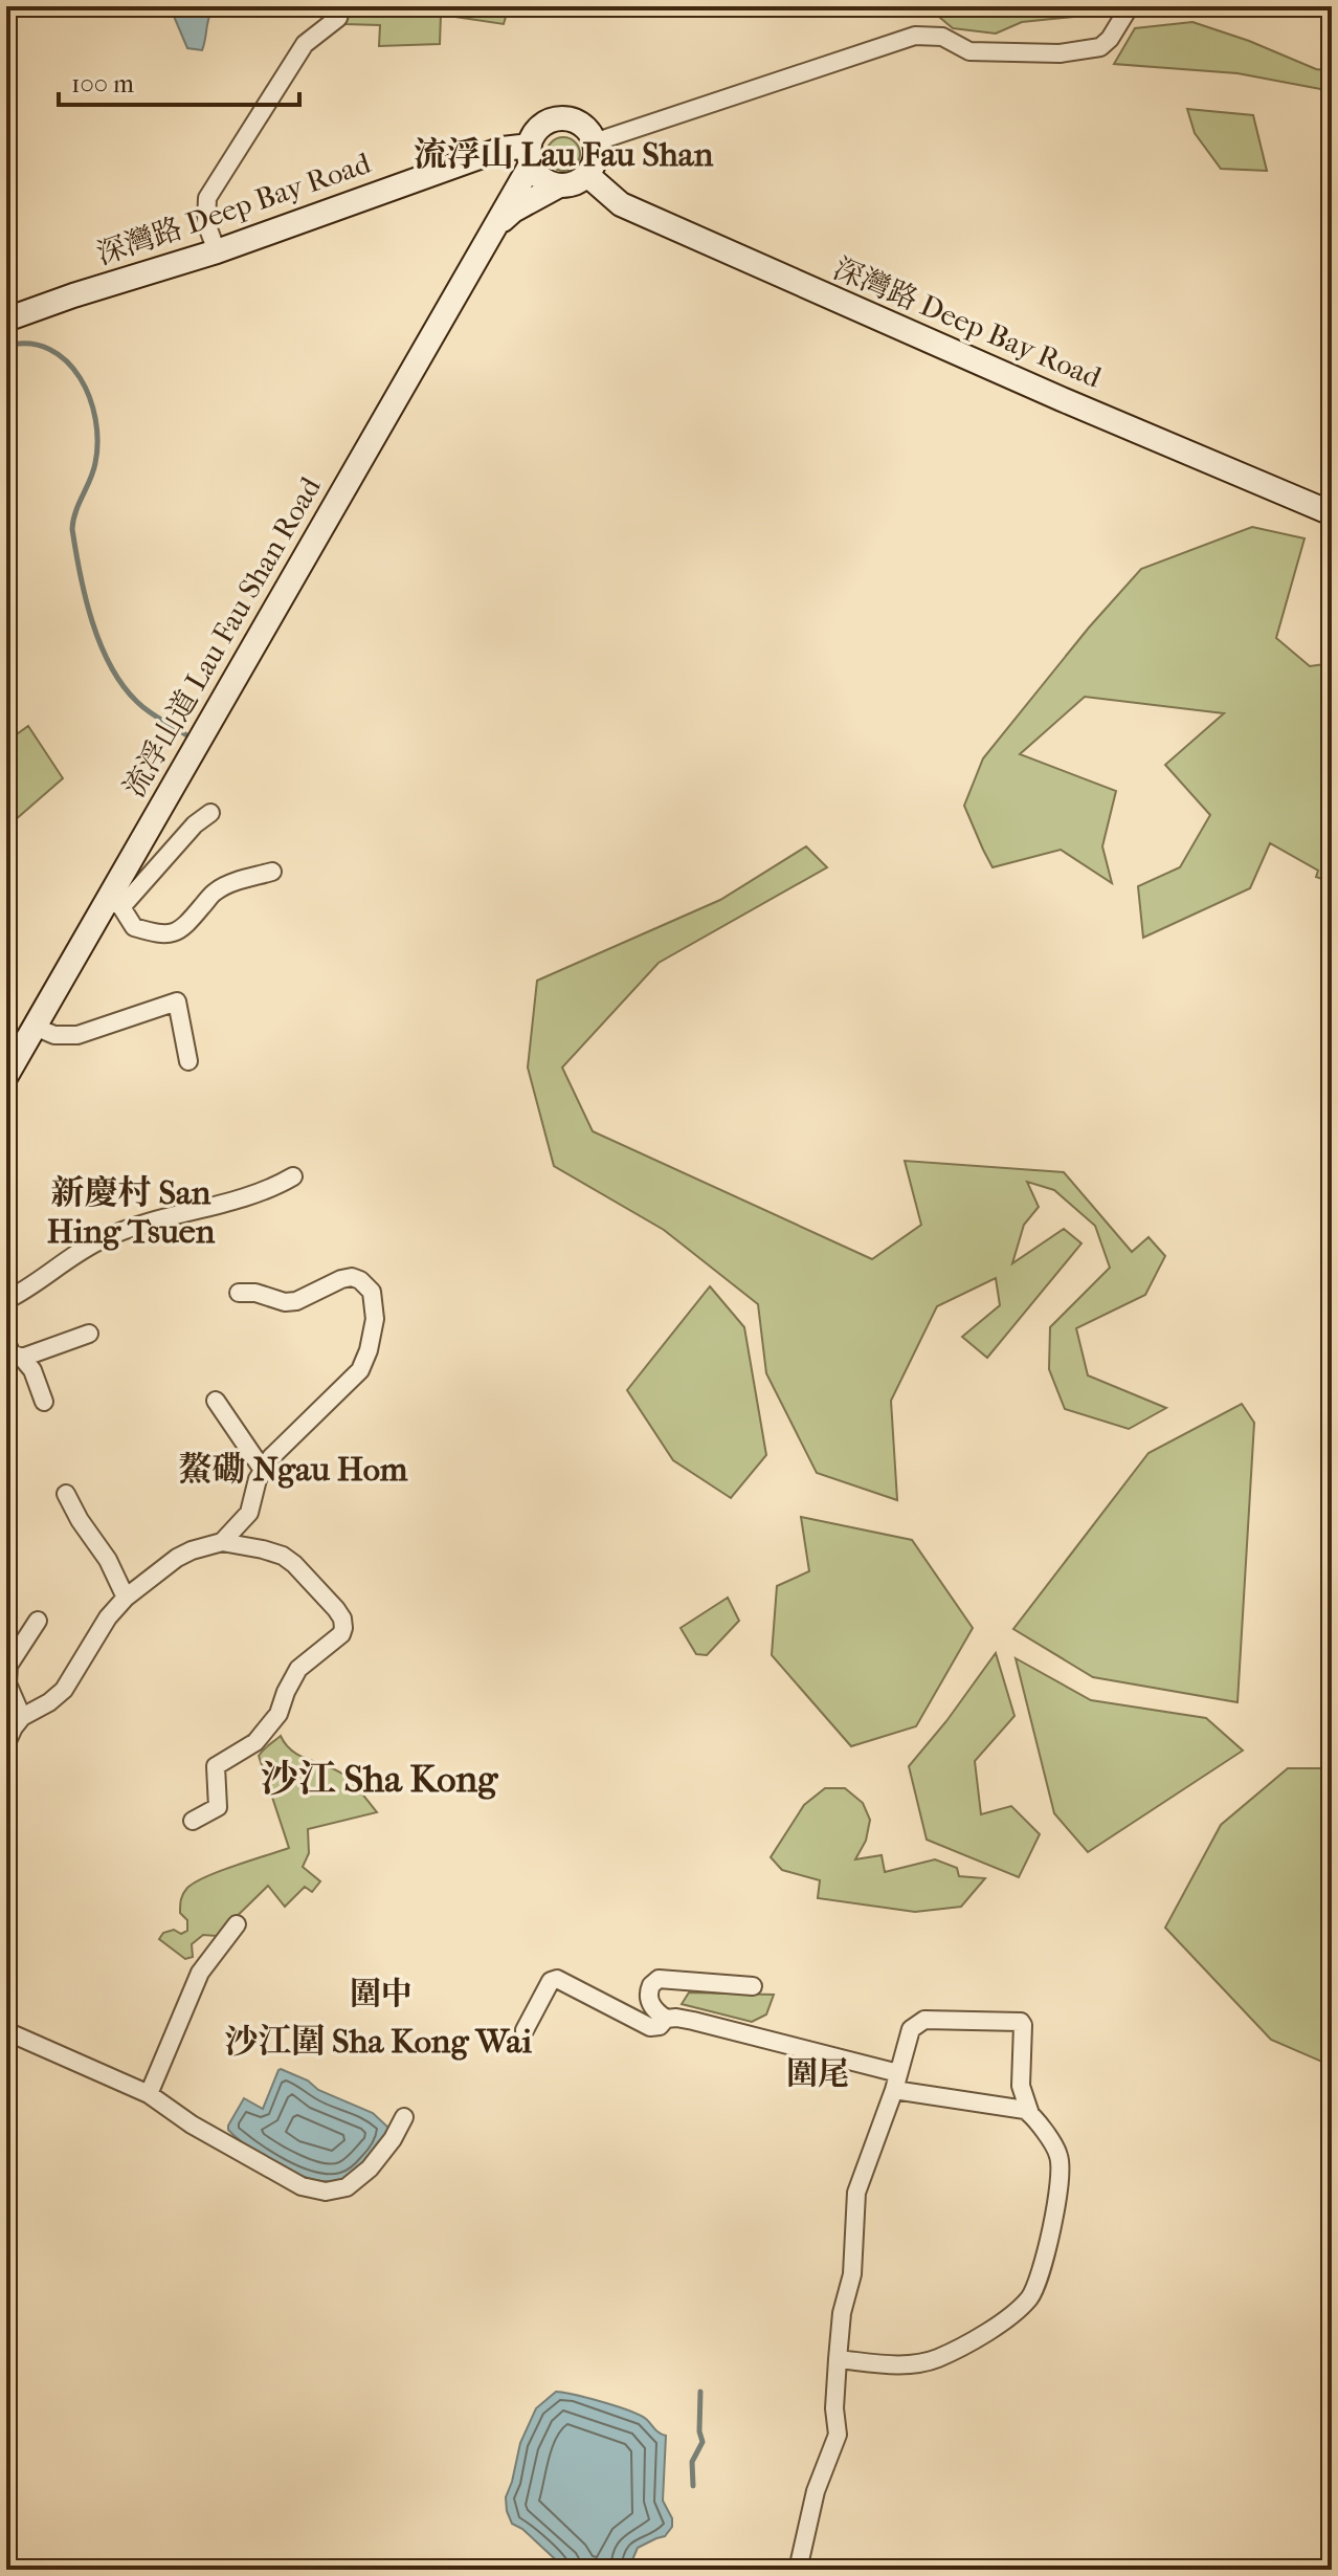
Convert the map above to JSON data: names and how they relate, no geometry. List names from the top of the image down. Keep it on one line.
{"streets":{"street":["深灣路 Deep Bay Road","流浮山道 Lau Fau Shan Road"]},"crossings":[["深灣路 Deep Bay Road","流浮山道 Lau Fau Shan Road"]],"districts":["流浮山 Lau Fau Shan","新慶村 San Hing Tsuen","鰲磡 Ngau Hom","沙江 Sha Kong","圍中","沙江圍 Sha Kong Wai","圍尾"],"scale_bar":"100 m"}
